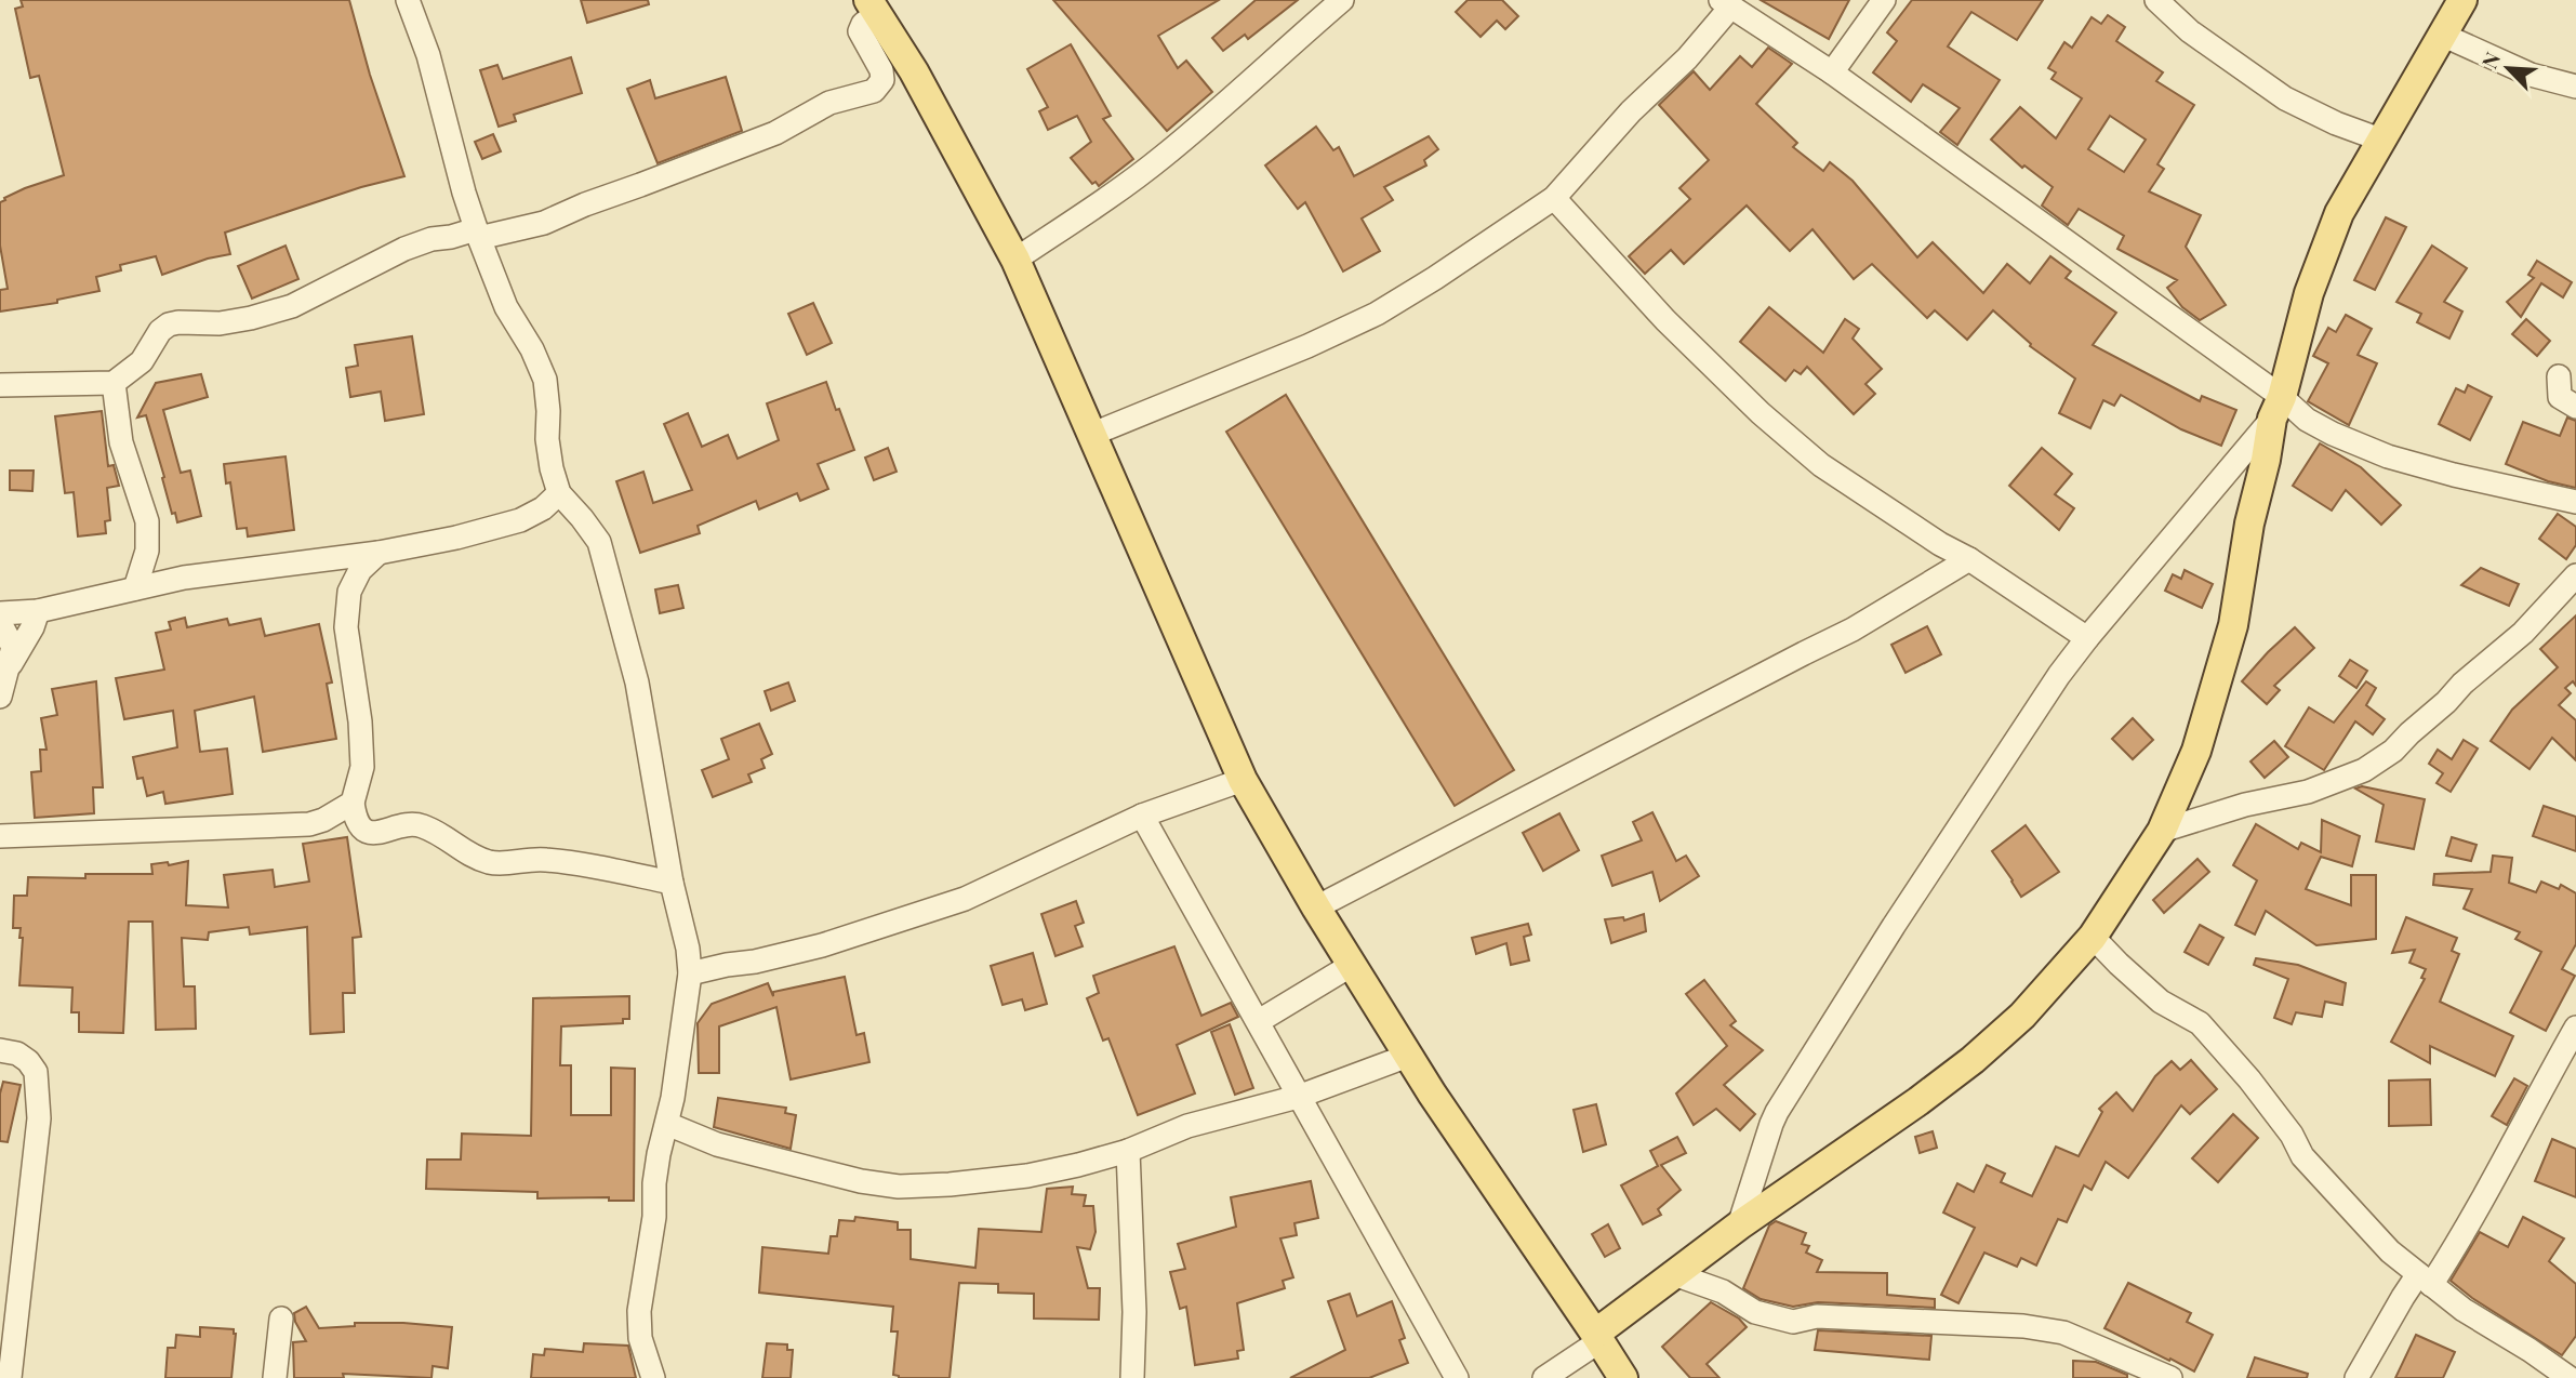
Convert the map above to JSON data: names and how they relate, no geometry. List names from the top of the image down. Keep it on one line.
{"north":"top left"}
